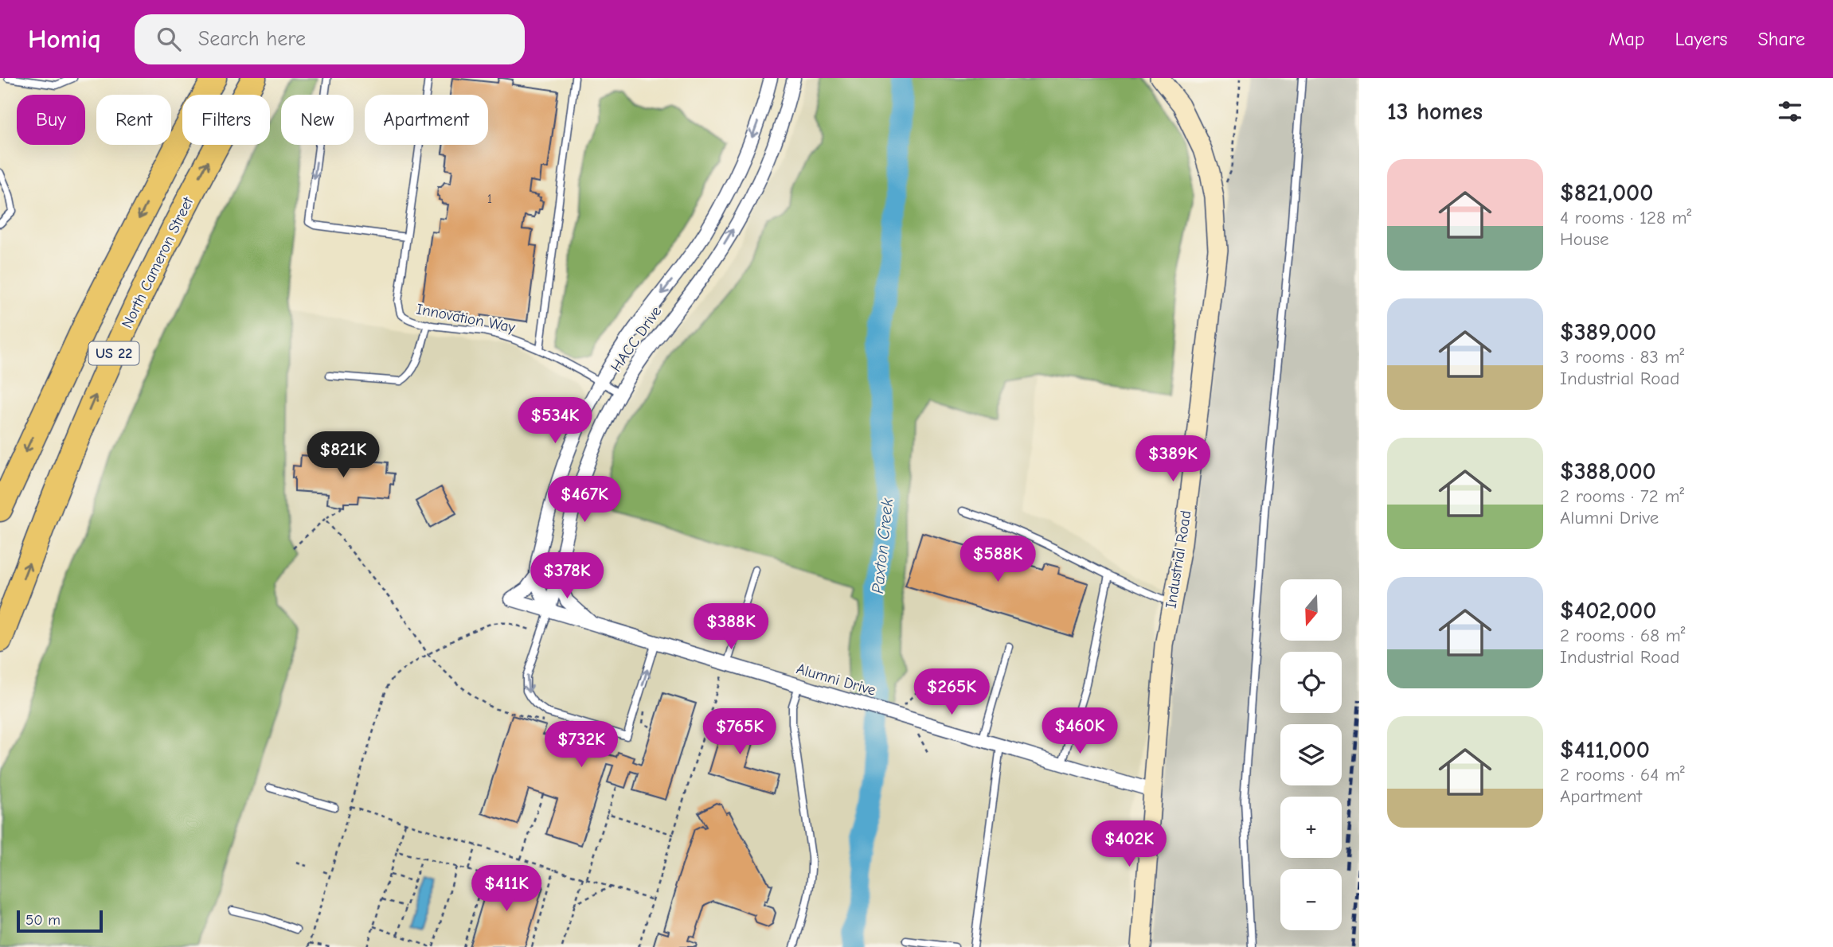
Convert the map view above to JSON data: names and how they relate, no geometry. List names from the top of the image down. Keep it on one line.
{"streets":{"highway":["North Cameron Street","US 22"],"street":["HACC Drive","Industrial Road","Alumni Drive"],"lane":["Innovation Way"]},"crossings":[["Innovation Way","HACC Drive"],["HACC Drive","Alumni Drive"],["Industrial Road","Alumni Drive"]],"water":["Paxton Creek"],"house_numbers":["1"],"scale_bar":"50 m","north":"bottom","page":{"header":"Homiq","search":"Search here","nav":["Map","Layers","Share"],"heading":"13 homes","chip":["Buy","Rent","Filters","New","Apartment"],"list":[{"name":"$821,000","note":"4 rooms · 128 m² · House"},{"name":"$389,000","note":"3 rooms · 83 m² · Industrial Road"},{"name":"$388,000","note":"2 rooms · 72 m² · Alumni Drive"},{"name":"$402,000","note":"2 rooms · 68 m² · Industrial Road"},{"name":"$411,000","note":"2 rooms · 64 m² · Apartment"}],"price":["$534K","$821K","$389K","$467K","$588K","$378K","$388K","$265K","$460K","$765K","$732K","$402K","$411K"],"map_buttons":["+","−"],"scale":"50 m"}}
